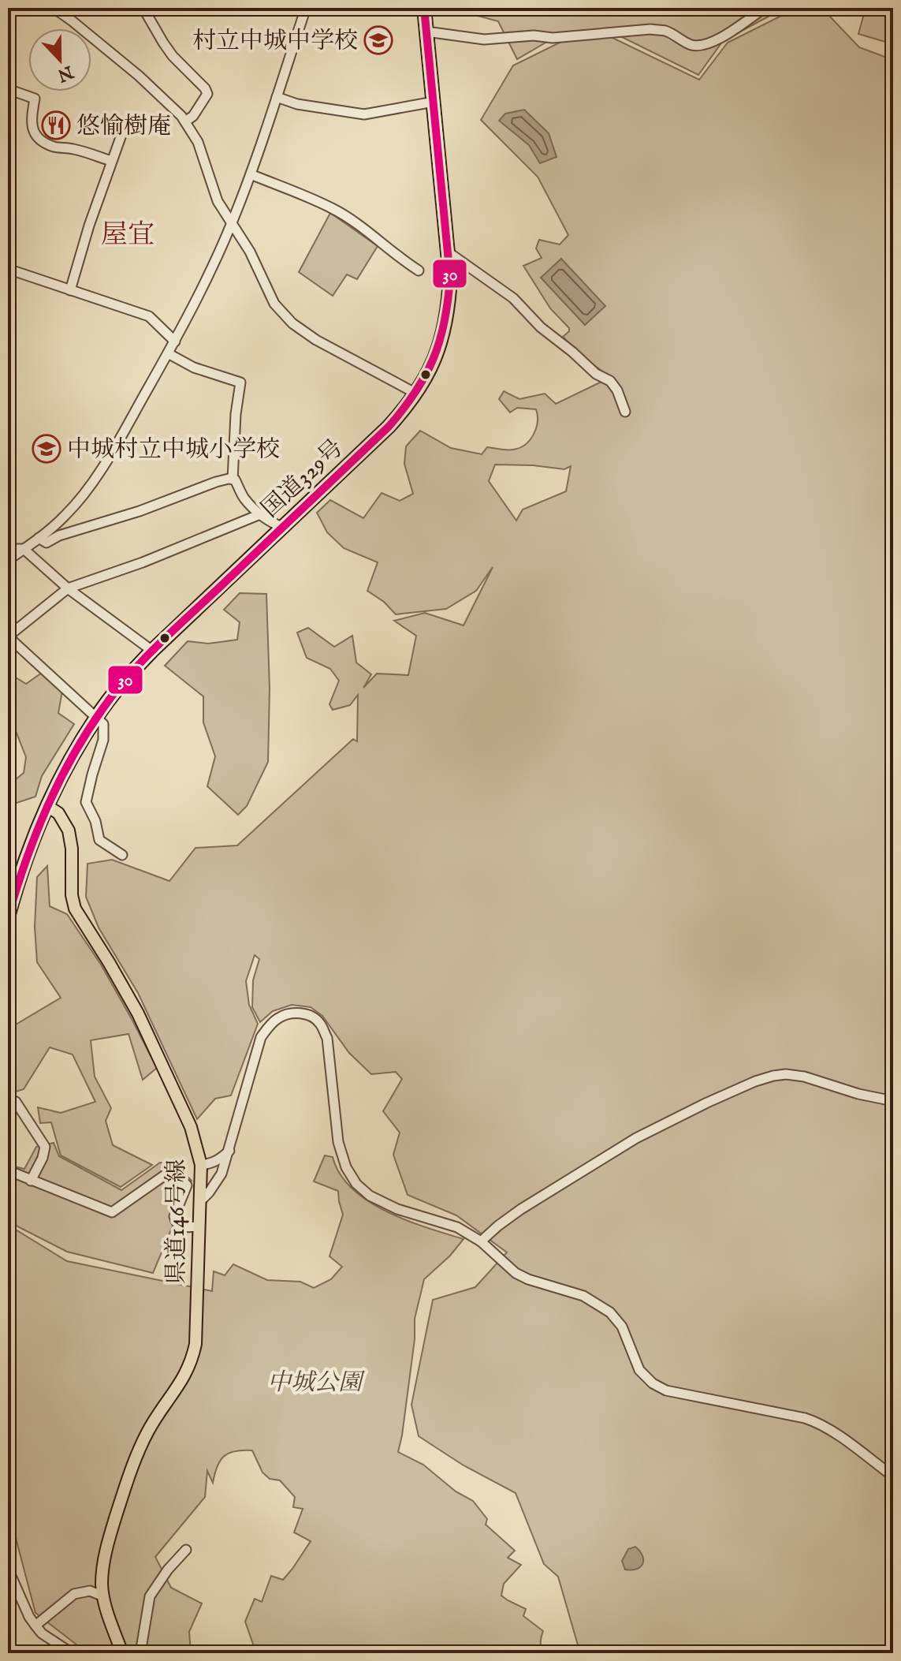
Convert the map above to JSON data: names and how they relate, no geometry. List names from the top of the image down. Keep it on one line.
{"streets":{"highway":["国道329号"],"main road":["県道146号線"]},"crossings":[["国道329号","県道146号線"]],"districts":["屋宜"],"parks":["中城公園"],"places":{"school or university":["村立中城中学校","中城村立中城小学校"],"restaurant":["悠愉樹庵"]},"lines":["transit line 30"],"north":"bottom"}
